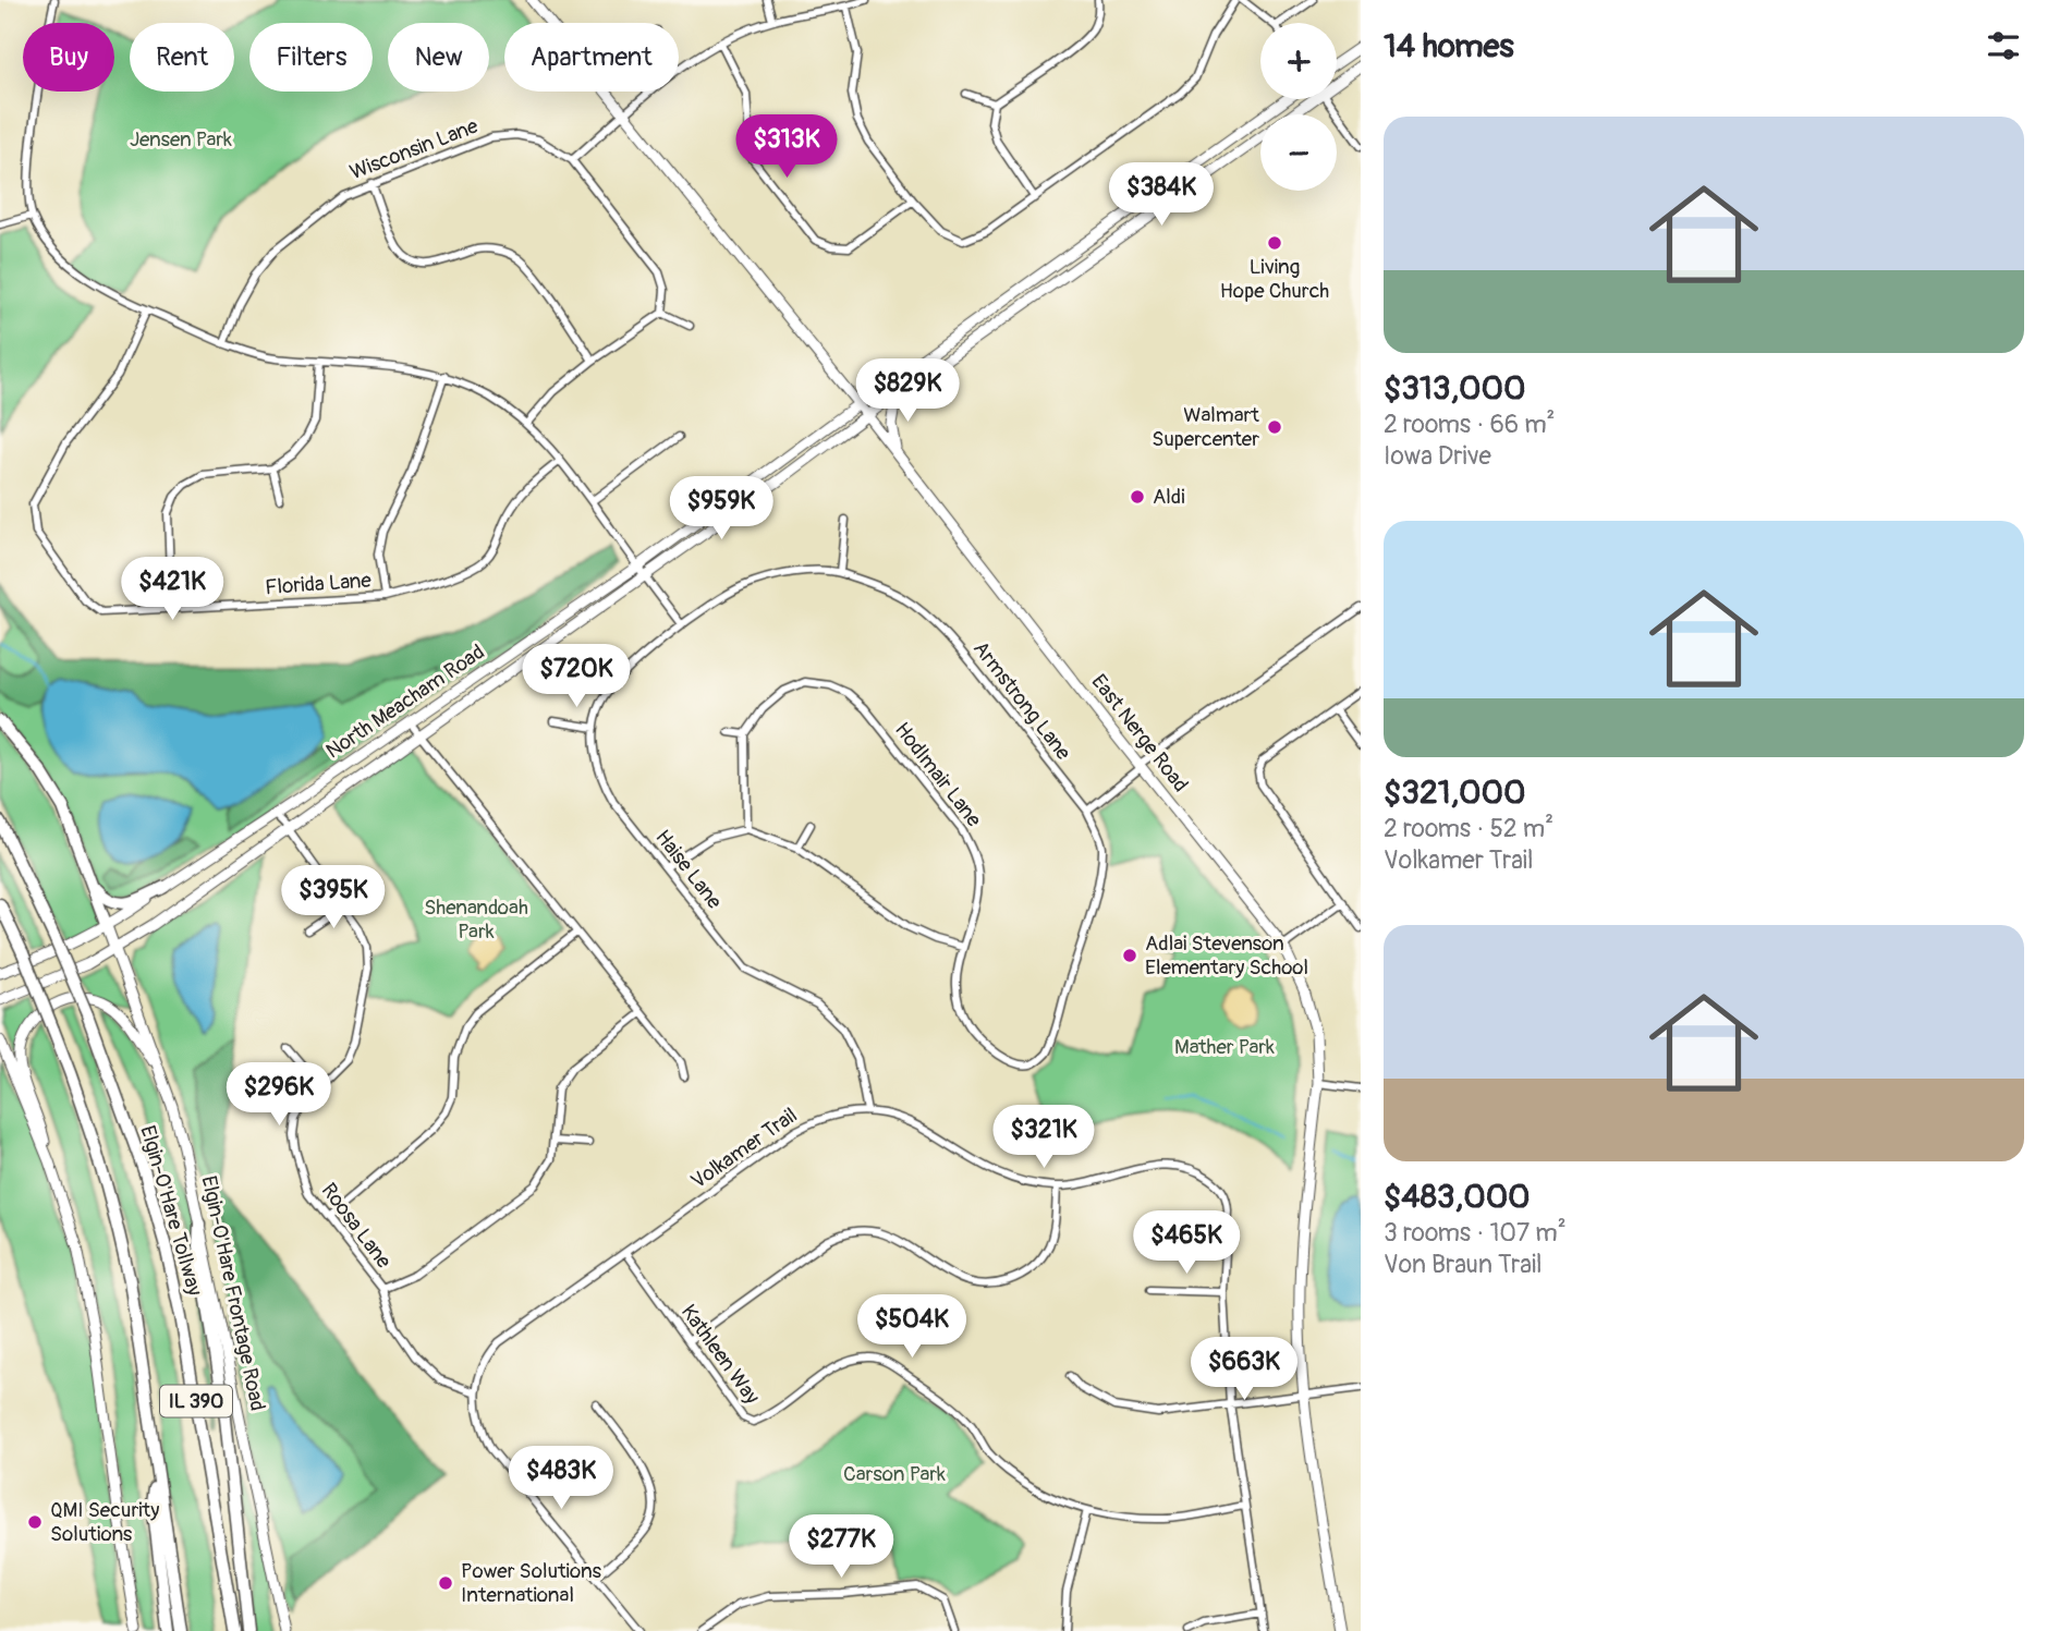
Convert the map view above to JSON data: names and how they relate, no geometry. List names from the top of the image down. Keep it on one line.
{"streets":{"highway":["Elgin-O'Hare Tollway","IL 390"],"main road":["North Meacham Road","East Nerge Road","Elgin-O'Hare Frontage Road"],"street":["Wisconsin Lane","Florida Lane","Armstrong Lane","Hodlmair Lane","Haise Lane","Volkamer Trail","Roosa Lane","Kathleen Way"]},"crossings":[["Armstrong Lane","Hodlmair Lane"],["Armstrong Lane","Haise Lane"],["North Meacham Road","East Nerge Road"],["North Meacham Road","Roosa Lane"],["North Meacham Road","Elgin-O'Hare Frontage Road"],["Haise Lane","Volkamer Trail"],["Volkamer Trail","Roosa Lane"],["Volkamer Trail","Kathleen Way"]],"parks":["Jensen Park","Shenandoah Park","Mather Park","Carson Park"],"places":["Living Hope Church","Walmart Supercenter","Aldi","Adlai Stevenson Elementary School","QMI Security Solutions","Power Solutions International"],"page":{"heading":"14 homes","map_buttons":["+","−"],"chip":["Buy","Rent","Filters","New","Apartment"],"list":[{"name":"$313,000","note":"2 rooms · 66 m² · Iowa Drive"},{"name":"$321,000","note":"2 rooms · 52 m² · Volkamer Trail"},{"name":"$483,000","note":"3 rooms · 107 m² · Von Braun Trail"}],"price":["$313K","$384K","$829K","$959K","$421K","$720K","$395K","$296K","$321K","$465K","$504K","$663K","$483K","$277K"]}}
